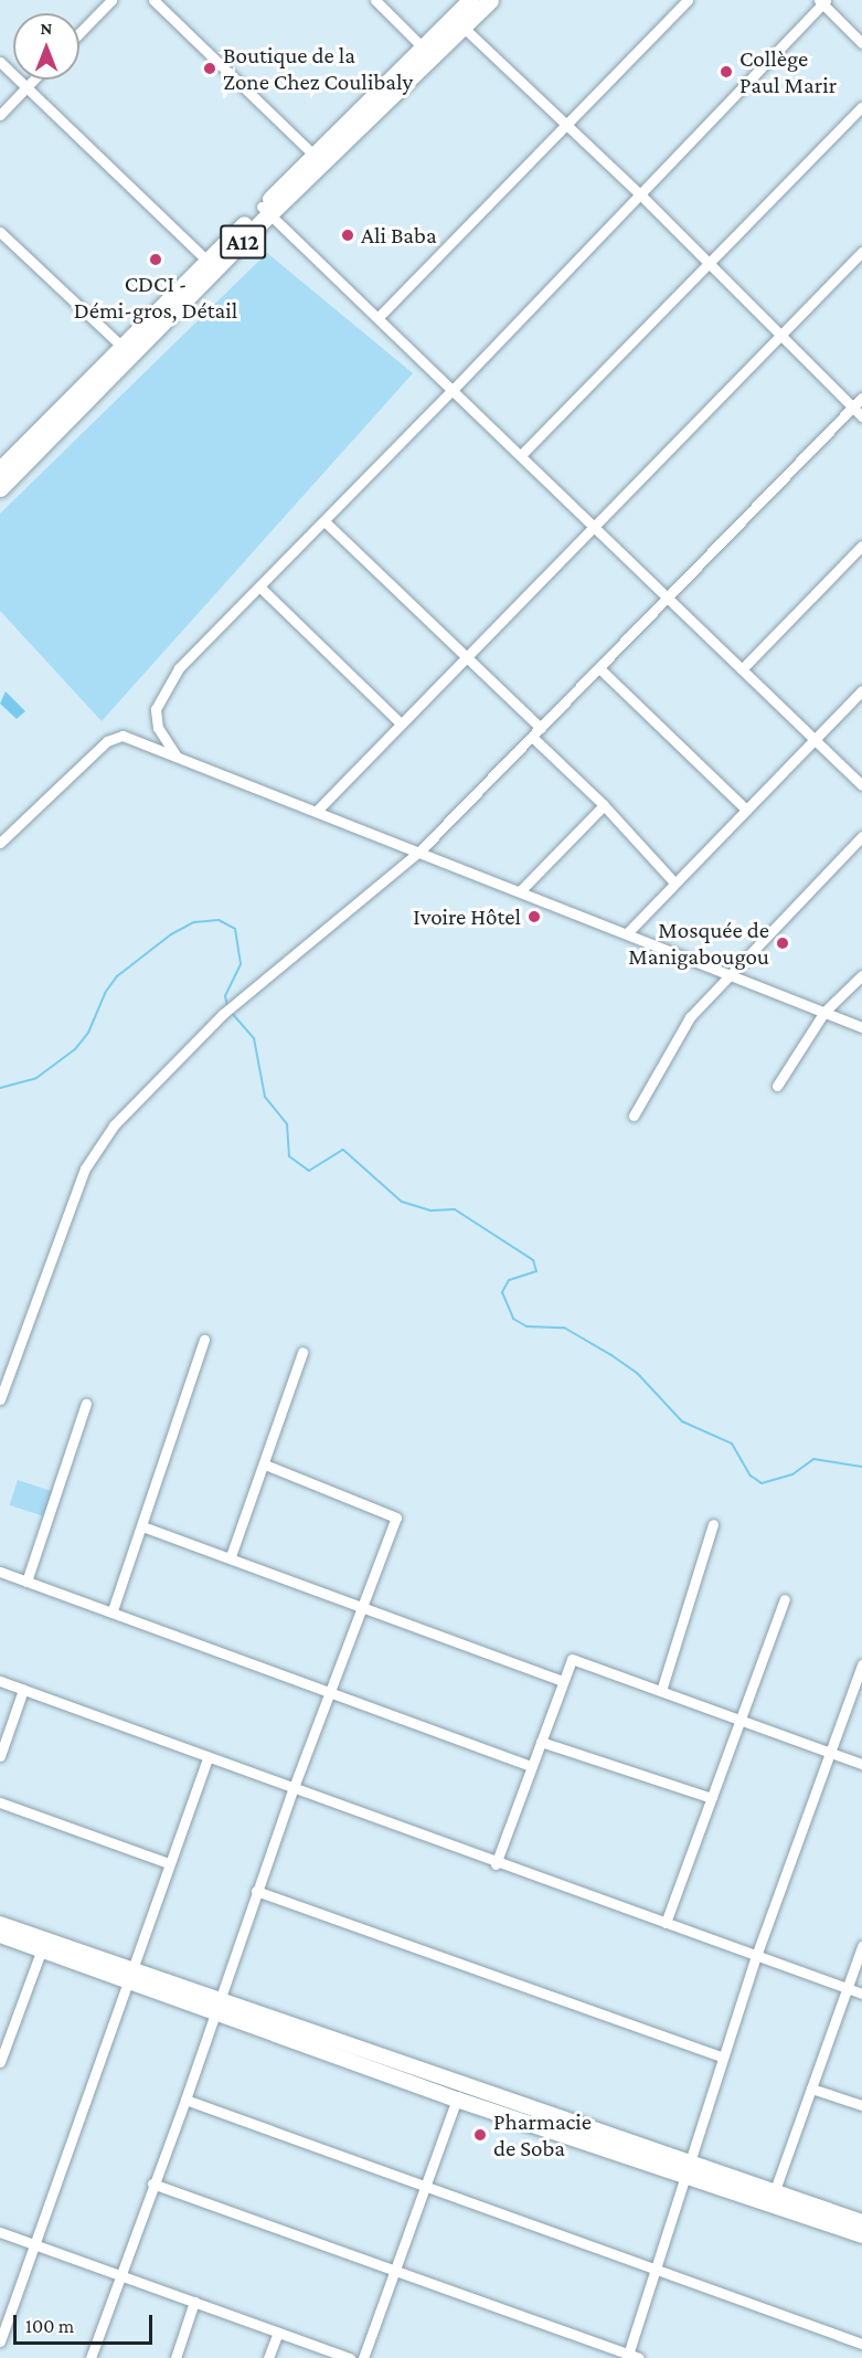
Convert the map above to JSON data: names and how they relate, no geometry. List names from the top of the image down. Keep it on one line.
{"streets":{"main road":["A12"]},"places":["Boutique de la Zone Chez Coulibaly","Collège Paul Marir","Ali Baba","CDCI - Démi-gros, Détail","Ivoire Hôtel","Mosquée de Manigabougou","Pharmacie de Soba"],"scale_bar":"100 m","north":"top"}
